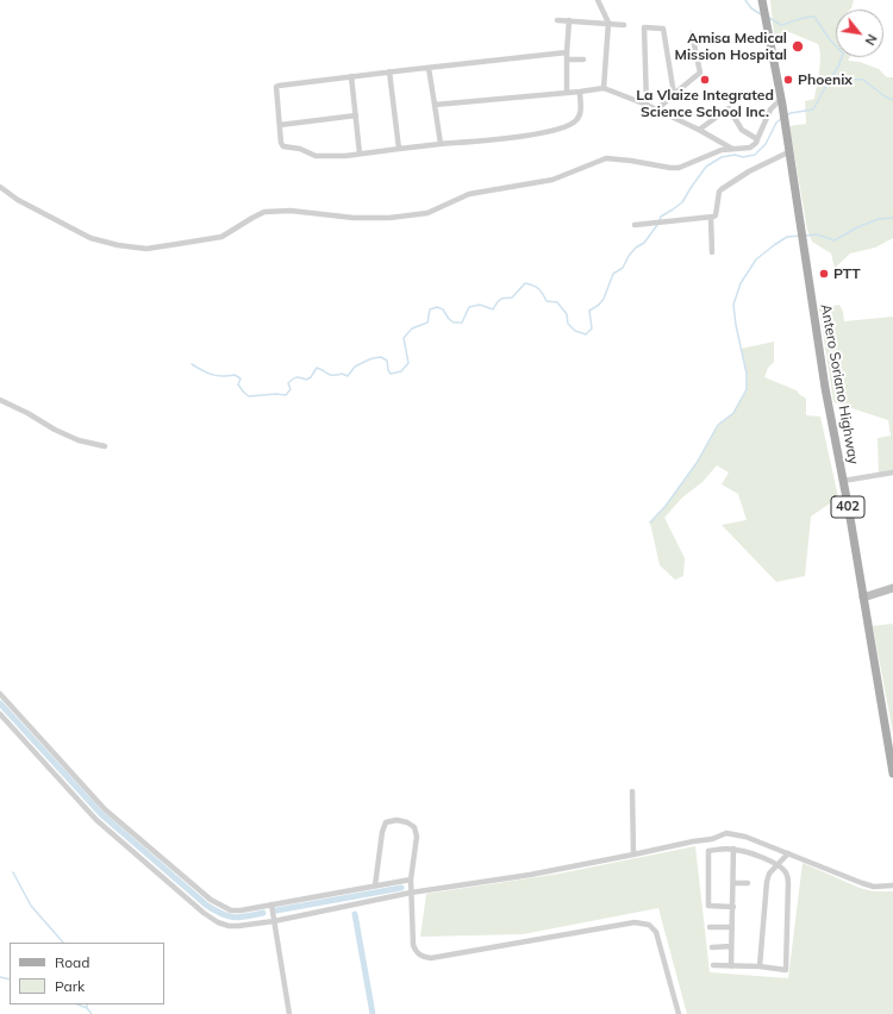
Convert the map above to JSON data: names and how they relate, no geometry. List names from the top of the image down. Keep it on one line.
{"streets":{"main road":["Antero Soriano Highway","402"]},"places":["Amisa Medical Mission Hospital","La Vlaize Integrated Science School Inc.","Phoenix","PTT"],"legend":["Road","Park"],"north":"bottom right"}
